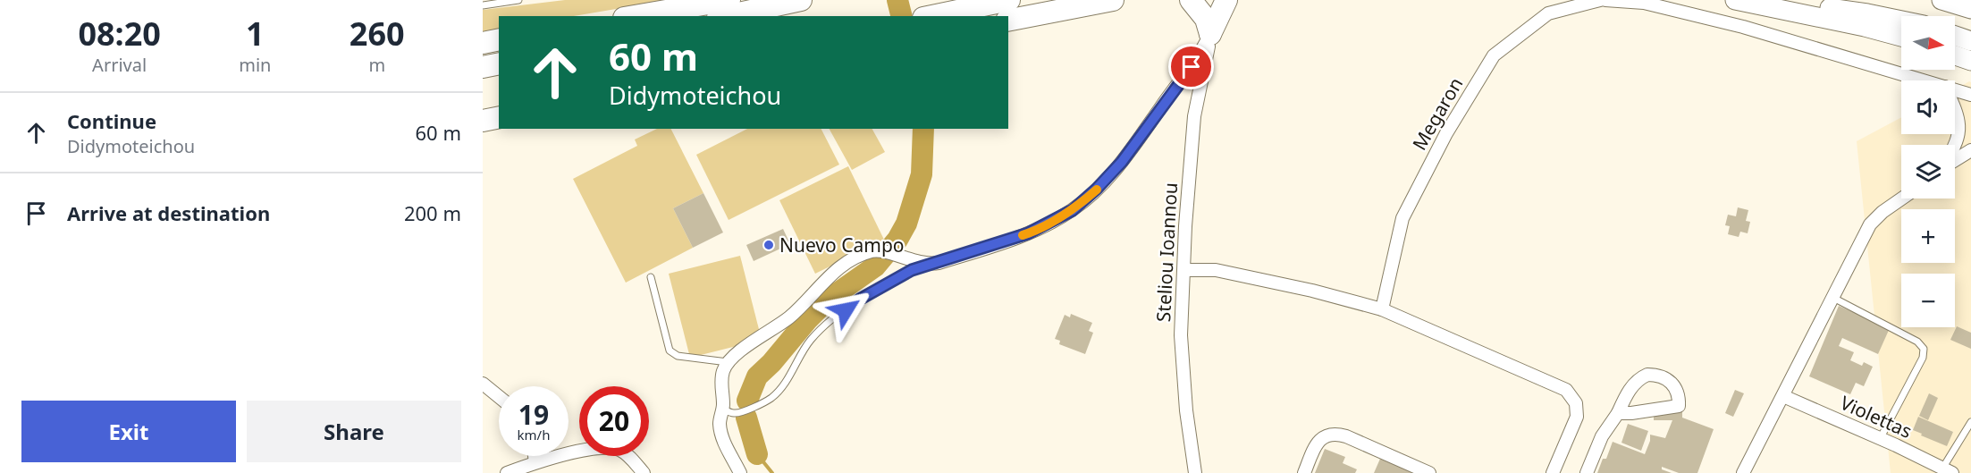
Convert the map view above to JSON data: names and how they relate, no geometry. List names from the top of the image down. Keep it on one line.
{"streets":{"street":["Megaron","Steliou Ioannou","Violettas"]},"places":["Nuevo Campo"],"north":"right","page":{"eta":["08:20","Arrival","1","min","260","m"],"map_buttons":["+","−"],"turn":["60 m","Didymoteichou"],"list":[{"name":"Continue","note":"Didymoteichou","value":"60 m"},{"name":"Arrive at destination","value":"200 m"}],"speed":"19 km/h","limit":"20","buttons":["Exit","Share"]}}
